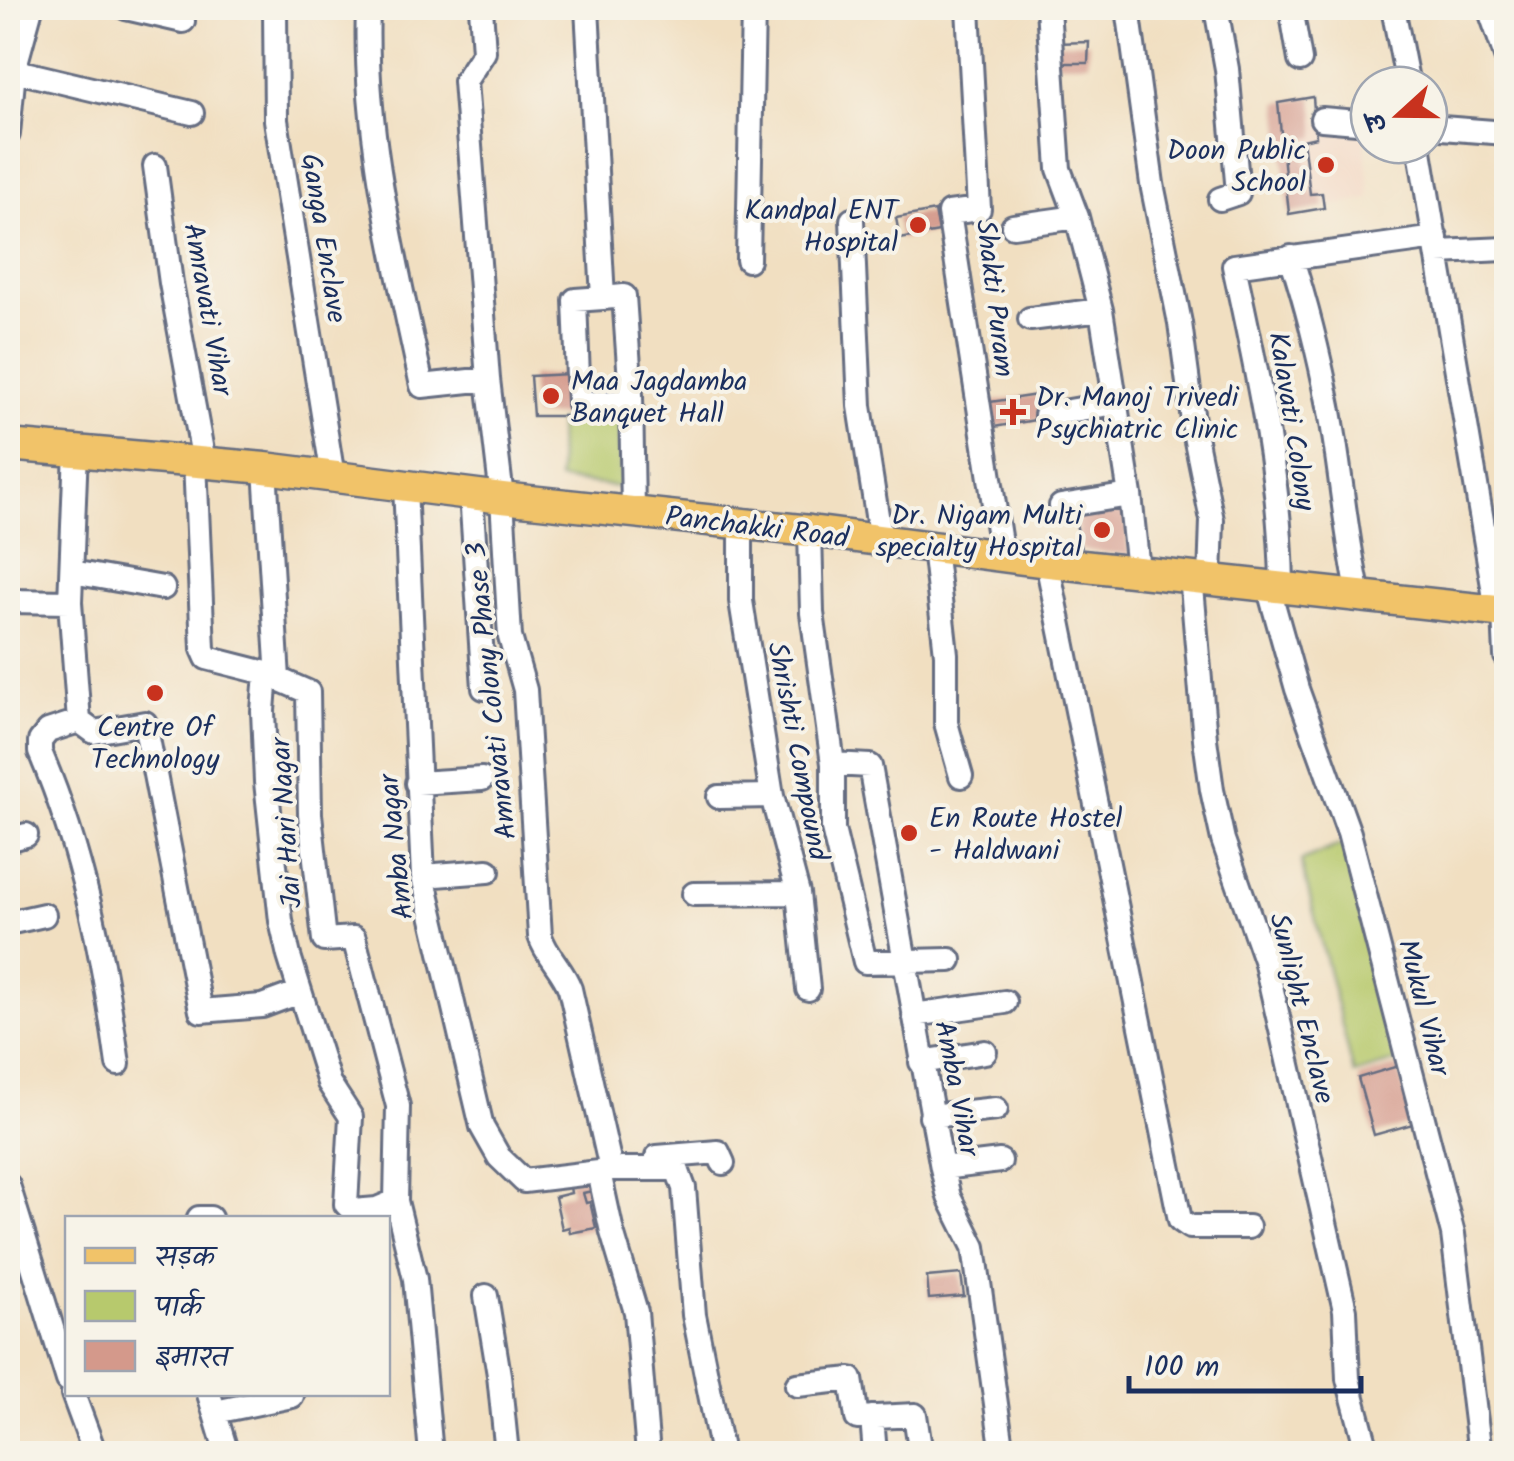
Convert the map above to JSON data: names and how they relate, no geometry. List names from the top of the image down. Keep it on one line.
{"streets":{"main road":["Panchakki Road"],"street":["Ganga Enclave","Shakti Puram","Amravati Vihar","Kalavati Colony","Amravati Colony Phase 3","Shrishti Compound","Jai Hari Nagar","Amba Nagar","Mukul Vihar","Sunlight Enclave","Amba Vihar"]},"crossings":[["Ganga Enclave","Panchakki Road"],["Shakti Puram","Panchakki Road"],["Amravati Vihar","Panchakki Road"],["Amravati Vihar","Jai Hari Nagar"],["Kalavati Colony","Panchakki Road"],["Kalavati Colony","Mukul Vihar"],["Panchakki Road","Amravati Colony Phase 3"],["Panchakki Road","Shrishti Compound"],["Panchakki Road","Amba Nagar"],["Panchakki Road","Mukul Vihar"],["Panchakki Road","Sunlight Enclave"],["Amravati Colony Phase 3","Amba Nagar"]],"places":{"other":["Doon Public School","Kandpal ENT Hospital","Maa Jagdamba Banquet Hall","Dr. Nigam Multi specialty Hospital","Centre Of Technology","En Route Hostel - Haldwani"],"health":["Dr. Manoj Trivedi Psychiatric Clinic"]},"legend":["सड़क","पार्क","इमारत"],"scale_bar":"100 m","north":"left"}
